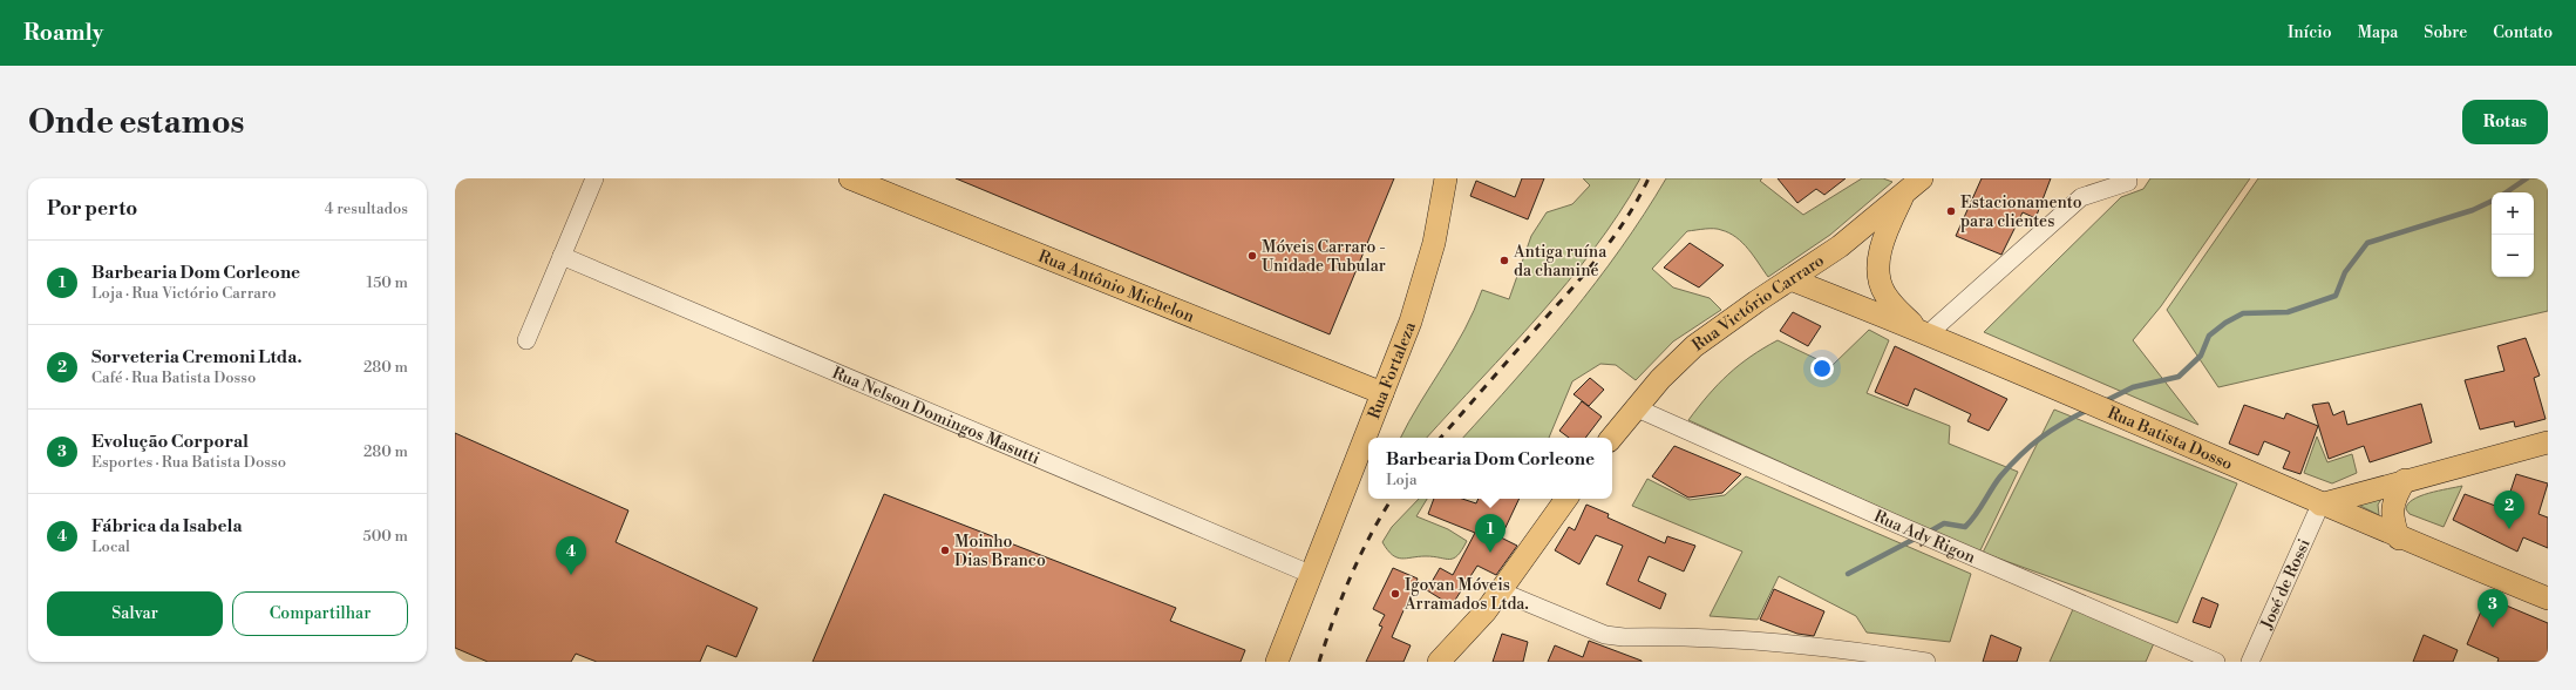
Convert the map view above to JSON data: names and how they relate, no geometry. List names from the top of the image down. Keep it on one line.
{"streets":{"main road":["Rua Antônio Michelon","Rua Victório Carraro","Rua Fortaleza","Rua Batista Dosso"],"street":["Rua Nelson Domingos Masutti","Rua Ady Rigon","José de Rossi"]},"crossings":[["Rua Antônio Michelon","Rua Fortaleza"],["Rua Victório Carraro","Rua Batista Dosso"],["Rua Victório Carraro","Rua Ady Rigon"],["Rua Fortaleza","Rua Nelson Domingos Masutti"],["Rua Batista Dosso","José de Rossi"]],"places":["Estacionamento para clientes","Móveis Carraro - Unidade Tubular","Antiga ruína da chaminé","Moinho Dias Branco","Igovan Móveis Arramados Ltda."],"page":{"header":"Roamly","nav":["Início","Mapa","Sobre","Contato"],"buttons":["Rotas",["Salvar","Compartilhar"]],"title":"Onde estamos","heading":["Por perto","4 resultados"],"map_buttons":["+","−"],"list":[{"mark":"1","name":"Barbearia Dom Corleone","note":"Loja · Rua Victório Carraro","value":"150 m"},{"mark":"2","name":"Sorveteria Cremoni Ltda.","note":"Café · Rua Batista Dosso","value":"280 m"},{"mark":"3","name":"Evolução Corporal","note":"Esportes · Rua Batista Dosso","value":"280 m"},{"mark":"4","name":"Fábrica da Isabela","note":"Local","value":"500 m"}],"popup":["Barbearia Dom Corleone","Loja"],"pins":["2","1","4","3"]}}
